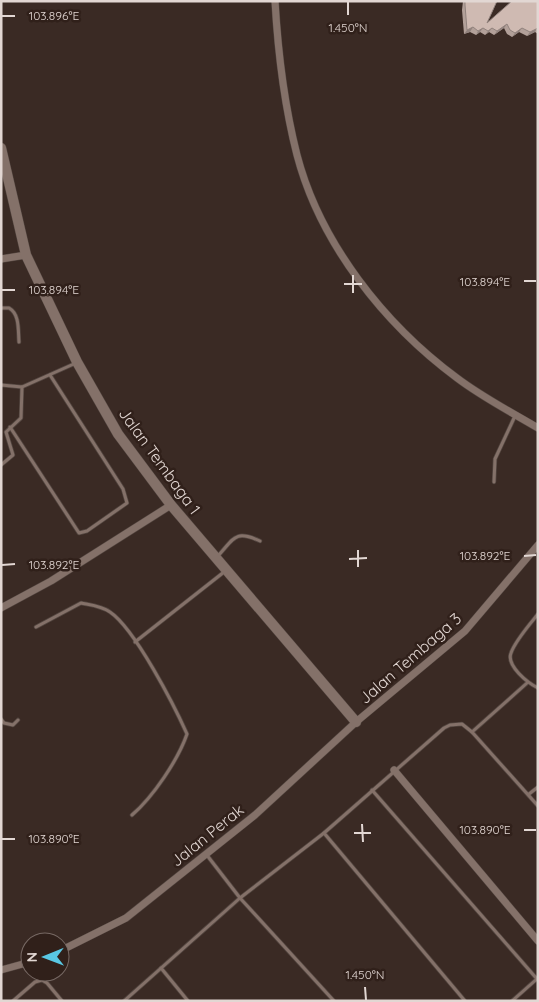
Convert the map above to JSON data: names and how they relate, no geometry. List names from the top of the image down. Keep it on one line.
{"streets":{"street":["Jalan Tembaga 1","Jalan Tembaga 3","Jalan Perak"]},"crossings":[["Jalan Tembaga 1","Jalan Tembaga 3"],["Jalan Tembaga 1","Jalan Perak"],["Jalan Tembaga 3","Jalan Perak"]],"north":"left","coordinates":["103.896°E","1.450°N","103.894°E","103.892°E","103.890°E"]}
